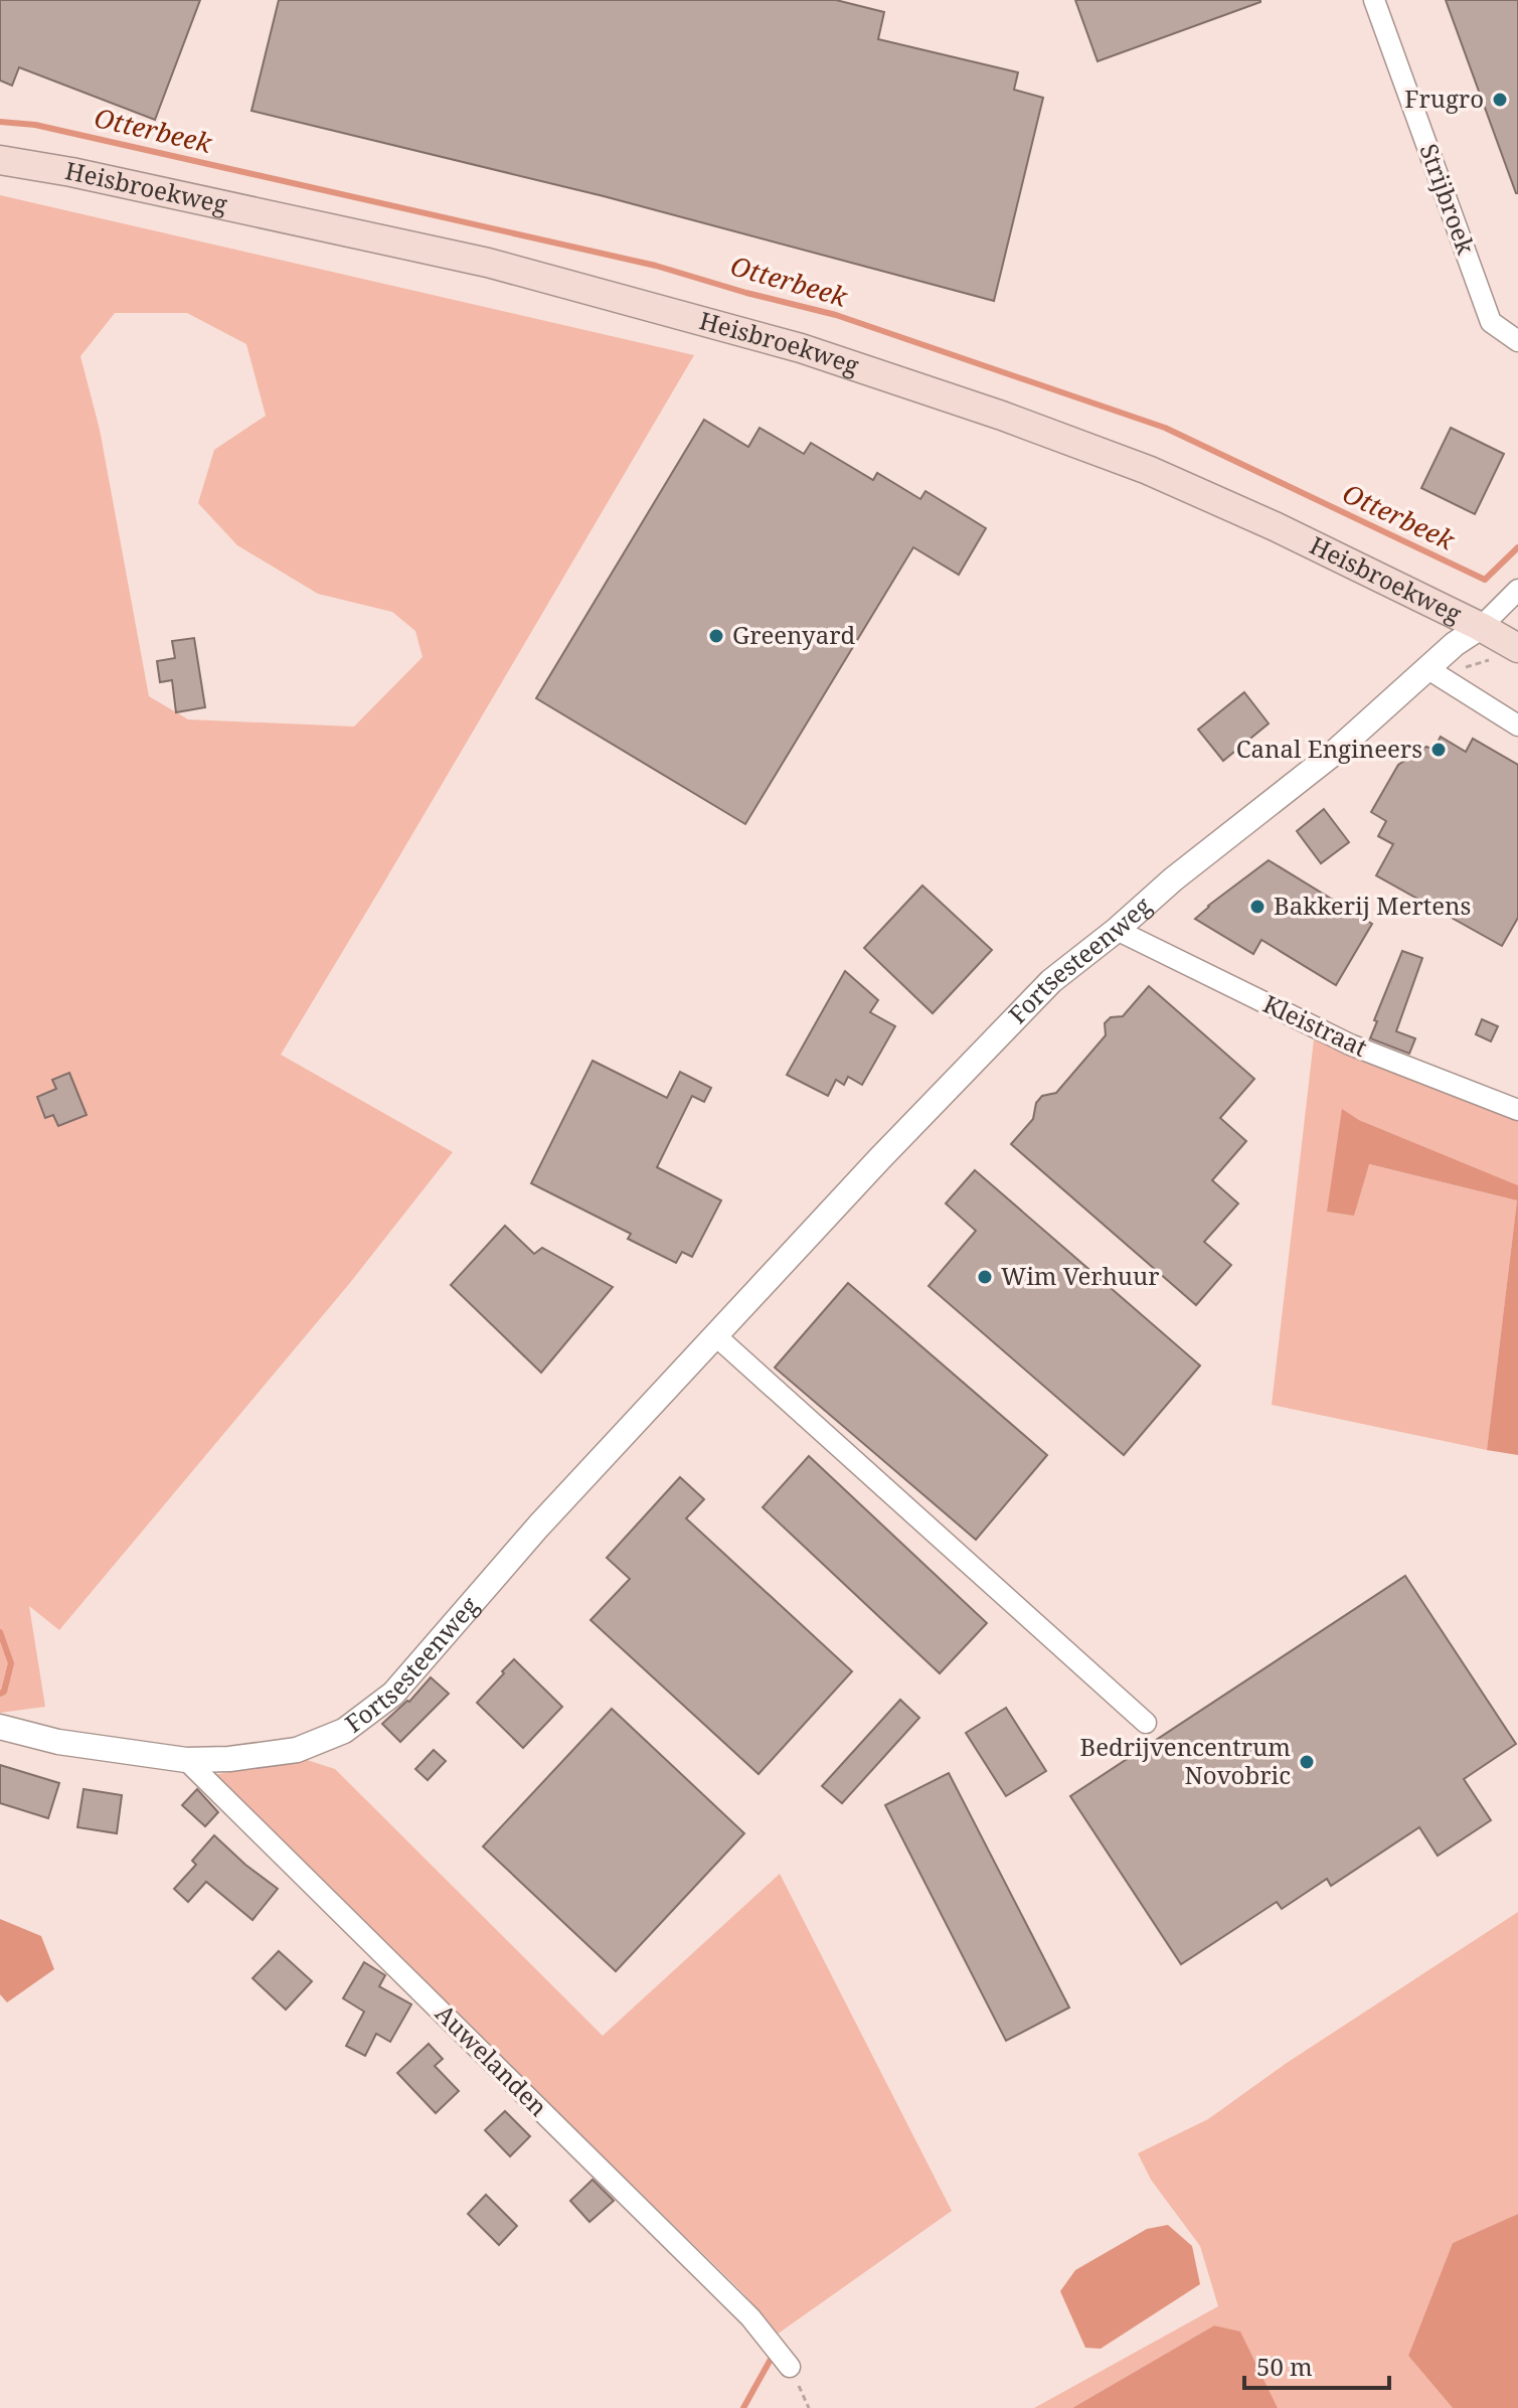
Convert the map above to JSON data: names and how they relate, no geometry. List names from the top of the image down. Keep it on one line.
{"streets":{"main road":["Heisbroekweg"],"street":["Strijbroek","Fortsesteenweg","Kleistraat","Auwelanden"]},"crossings":[["Heisbroekweg","Fortsesteenweg"],["Fortsesteenweg","Kleistraat"],["Fortsesteenweg","Auwelanden"]],"water":["Otterbeek"],"places":["Frugro","Greenyard","Canal Engineers","Bakkerij Mertens","Wim Verhuur","Bedrijvencentrum Novobric"],"scale_bar":"50 m"}
